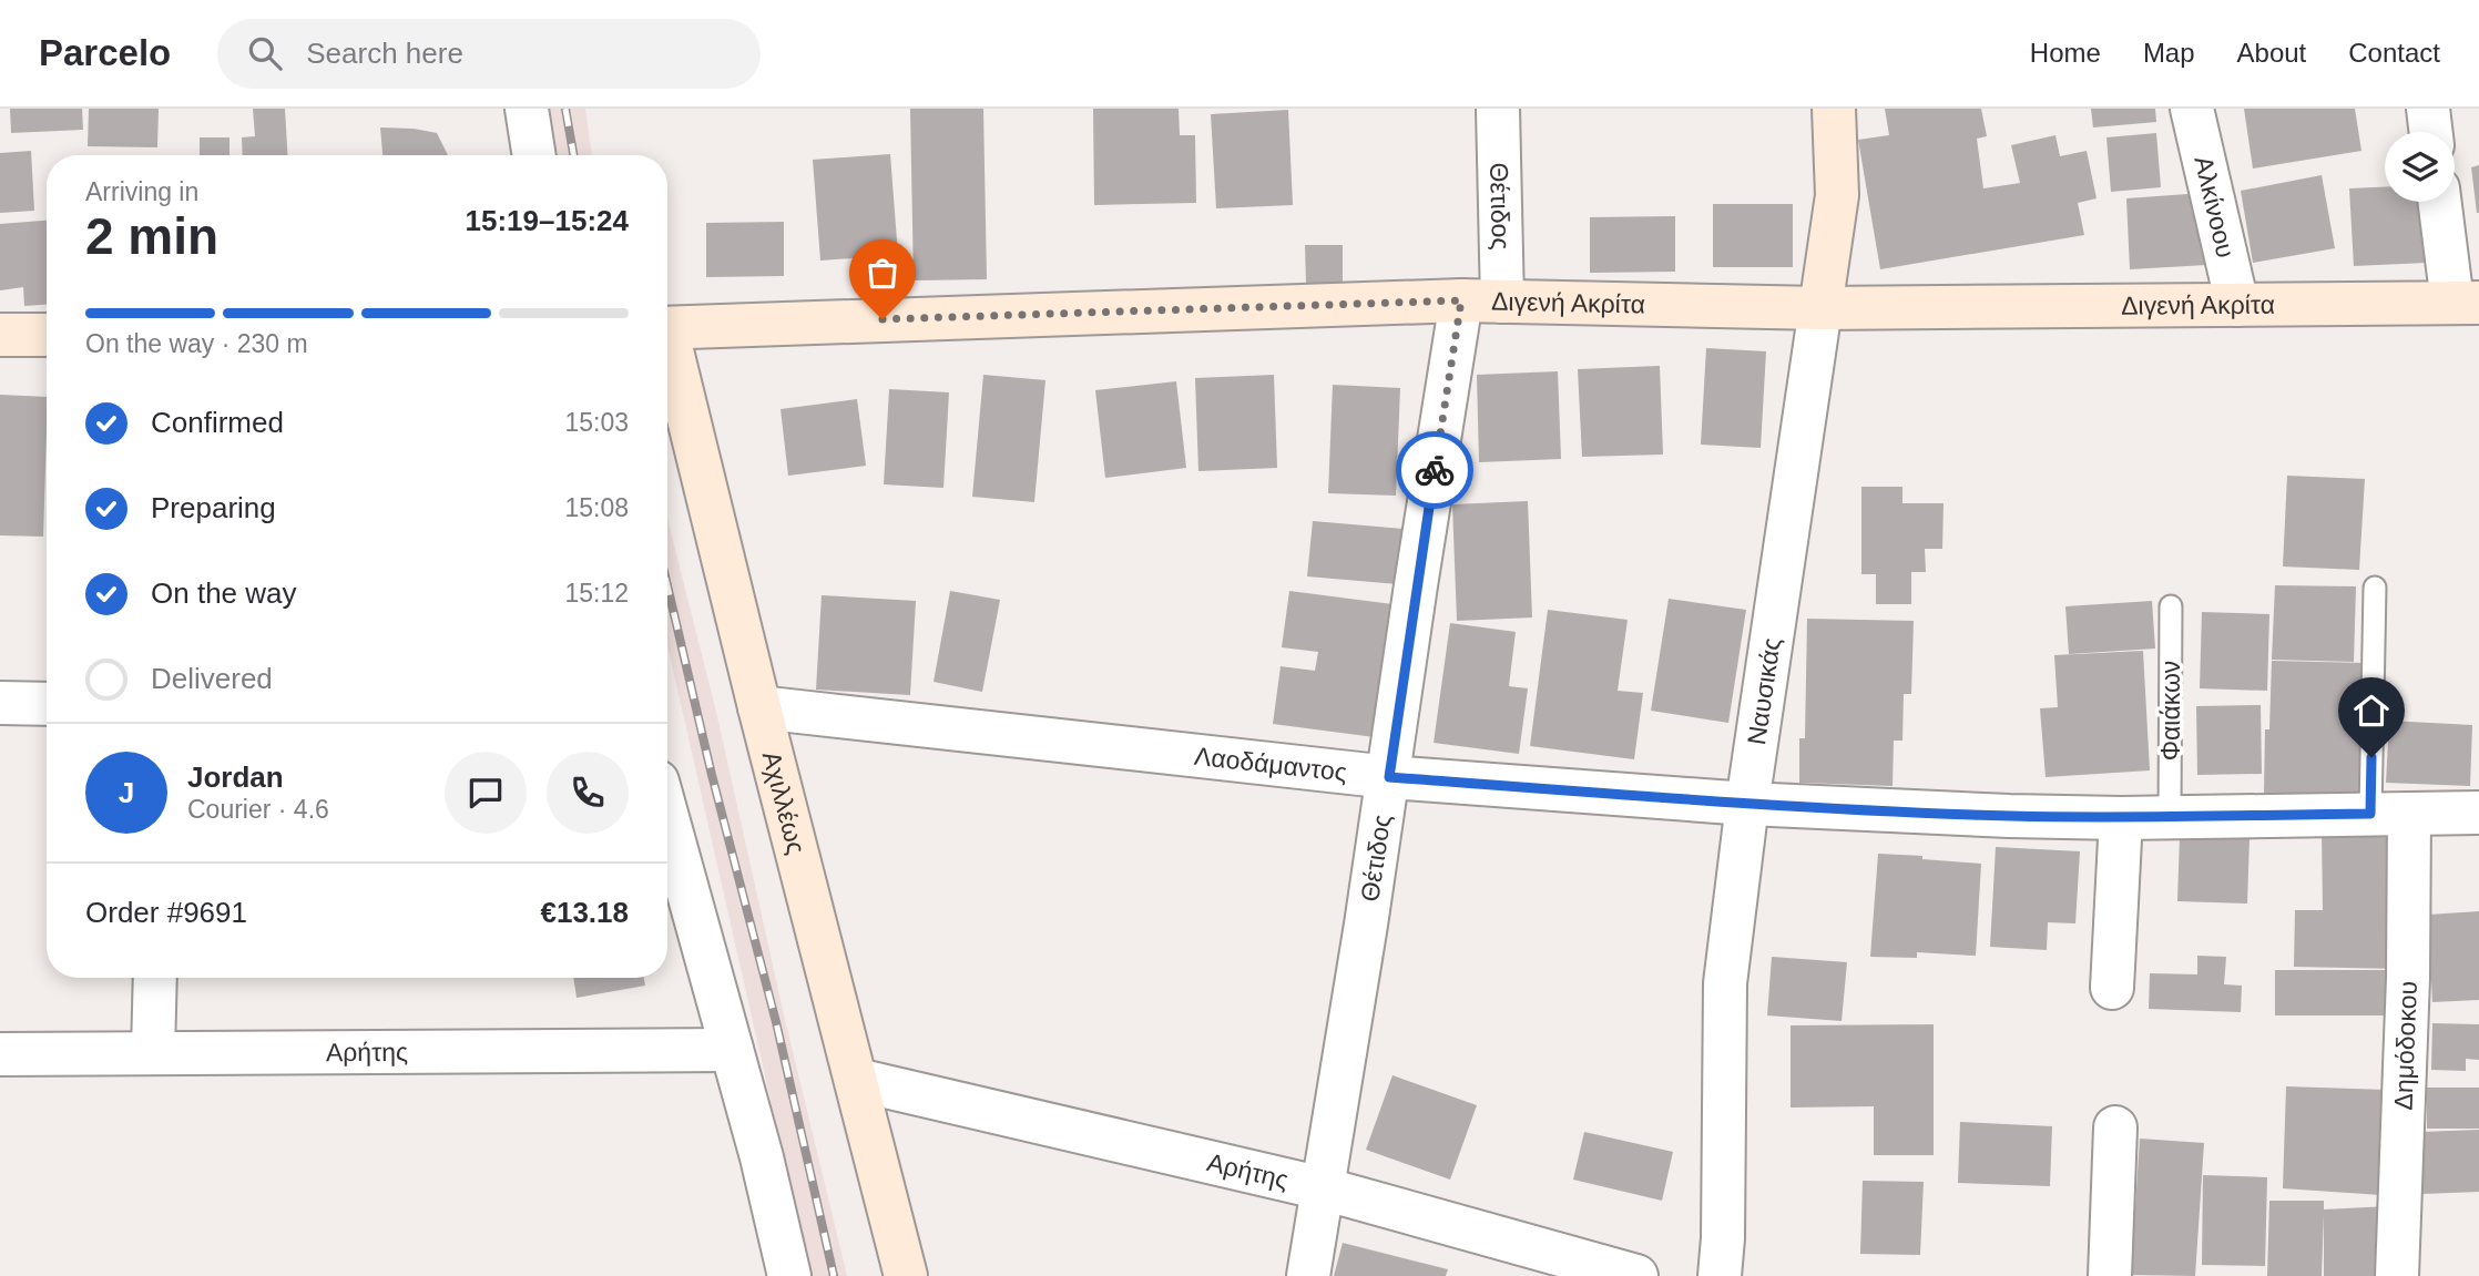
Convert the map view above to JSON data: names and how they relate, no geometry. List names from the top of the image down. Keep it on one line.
{"streets":{"street":["Θέτιδος","Αλκίνοου","Διγενή Ακρίτα","Ναυσικάς","Λαοδάμαντος","Αχιλλέως","Δημόδοκου","Αρήτης"],"lane":["Φαιάκων"]},"crossings":[["Θέτιδος","Διγενή Ακρίτα"],["Θέτιδος","Λαοδάμαντος"],["Θέτιδος","Αρήτης"],["Αλκίνοου","Διγενή Ακρίτα"],["Διγενή Ακρίτα","Ναυσικάς"],["Ναυσικάς","Λαοδάμαντος"],["Φαιάκων","Λαοδάμαντος"],["Λαοδάμαντος","Αχιλλέως"],["Λαοδάμαντος","Δημόδοκου"],["Αχιλλέως","Αρήτης"]],"page":{"header":"Parcelo","search":"Search here","nav":["Home","Map","About","Contact"],"heading":["2 min","Arriving in","15:19–15:24"],"panel":["Jordan","Courier · 4.6","Order #9691","€13.18"],"bar":"On the way · 230 m","list":[["Confirmed","15:03"],["Preparing","15:08"],["On the way","15:12"],"Delivered"],"round":"J"}}
